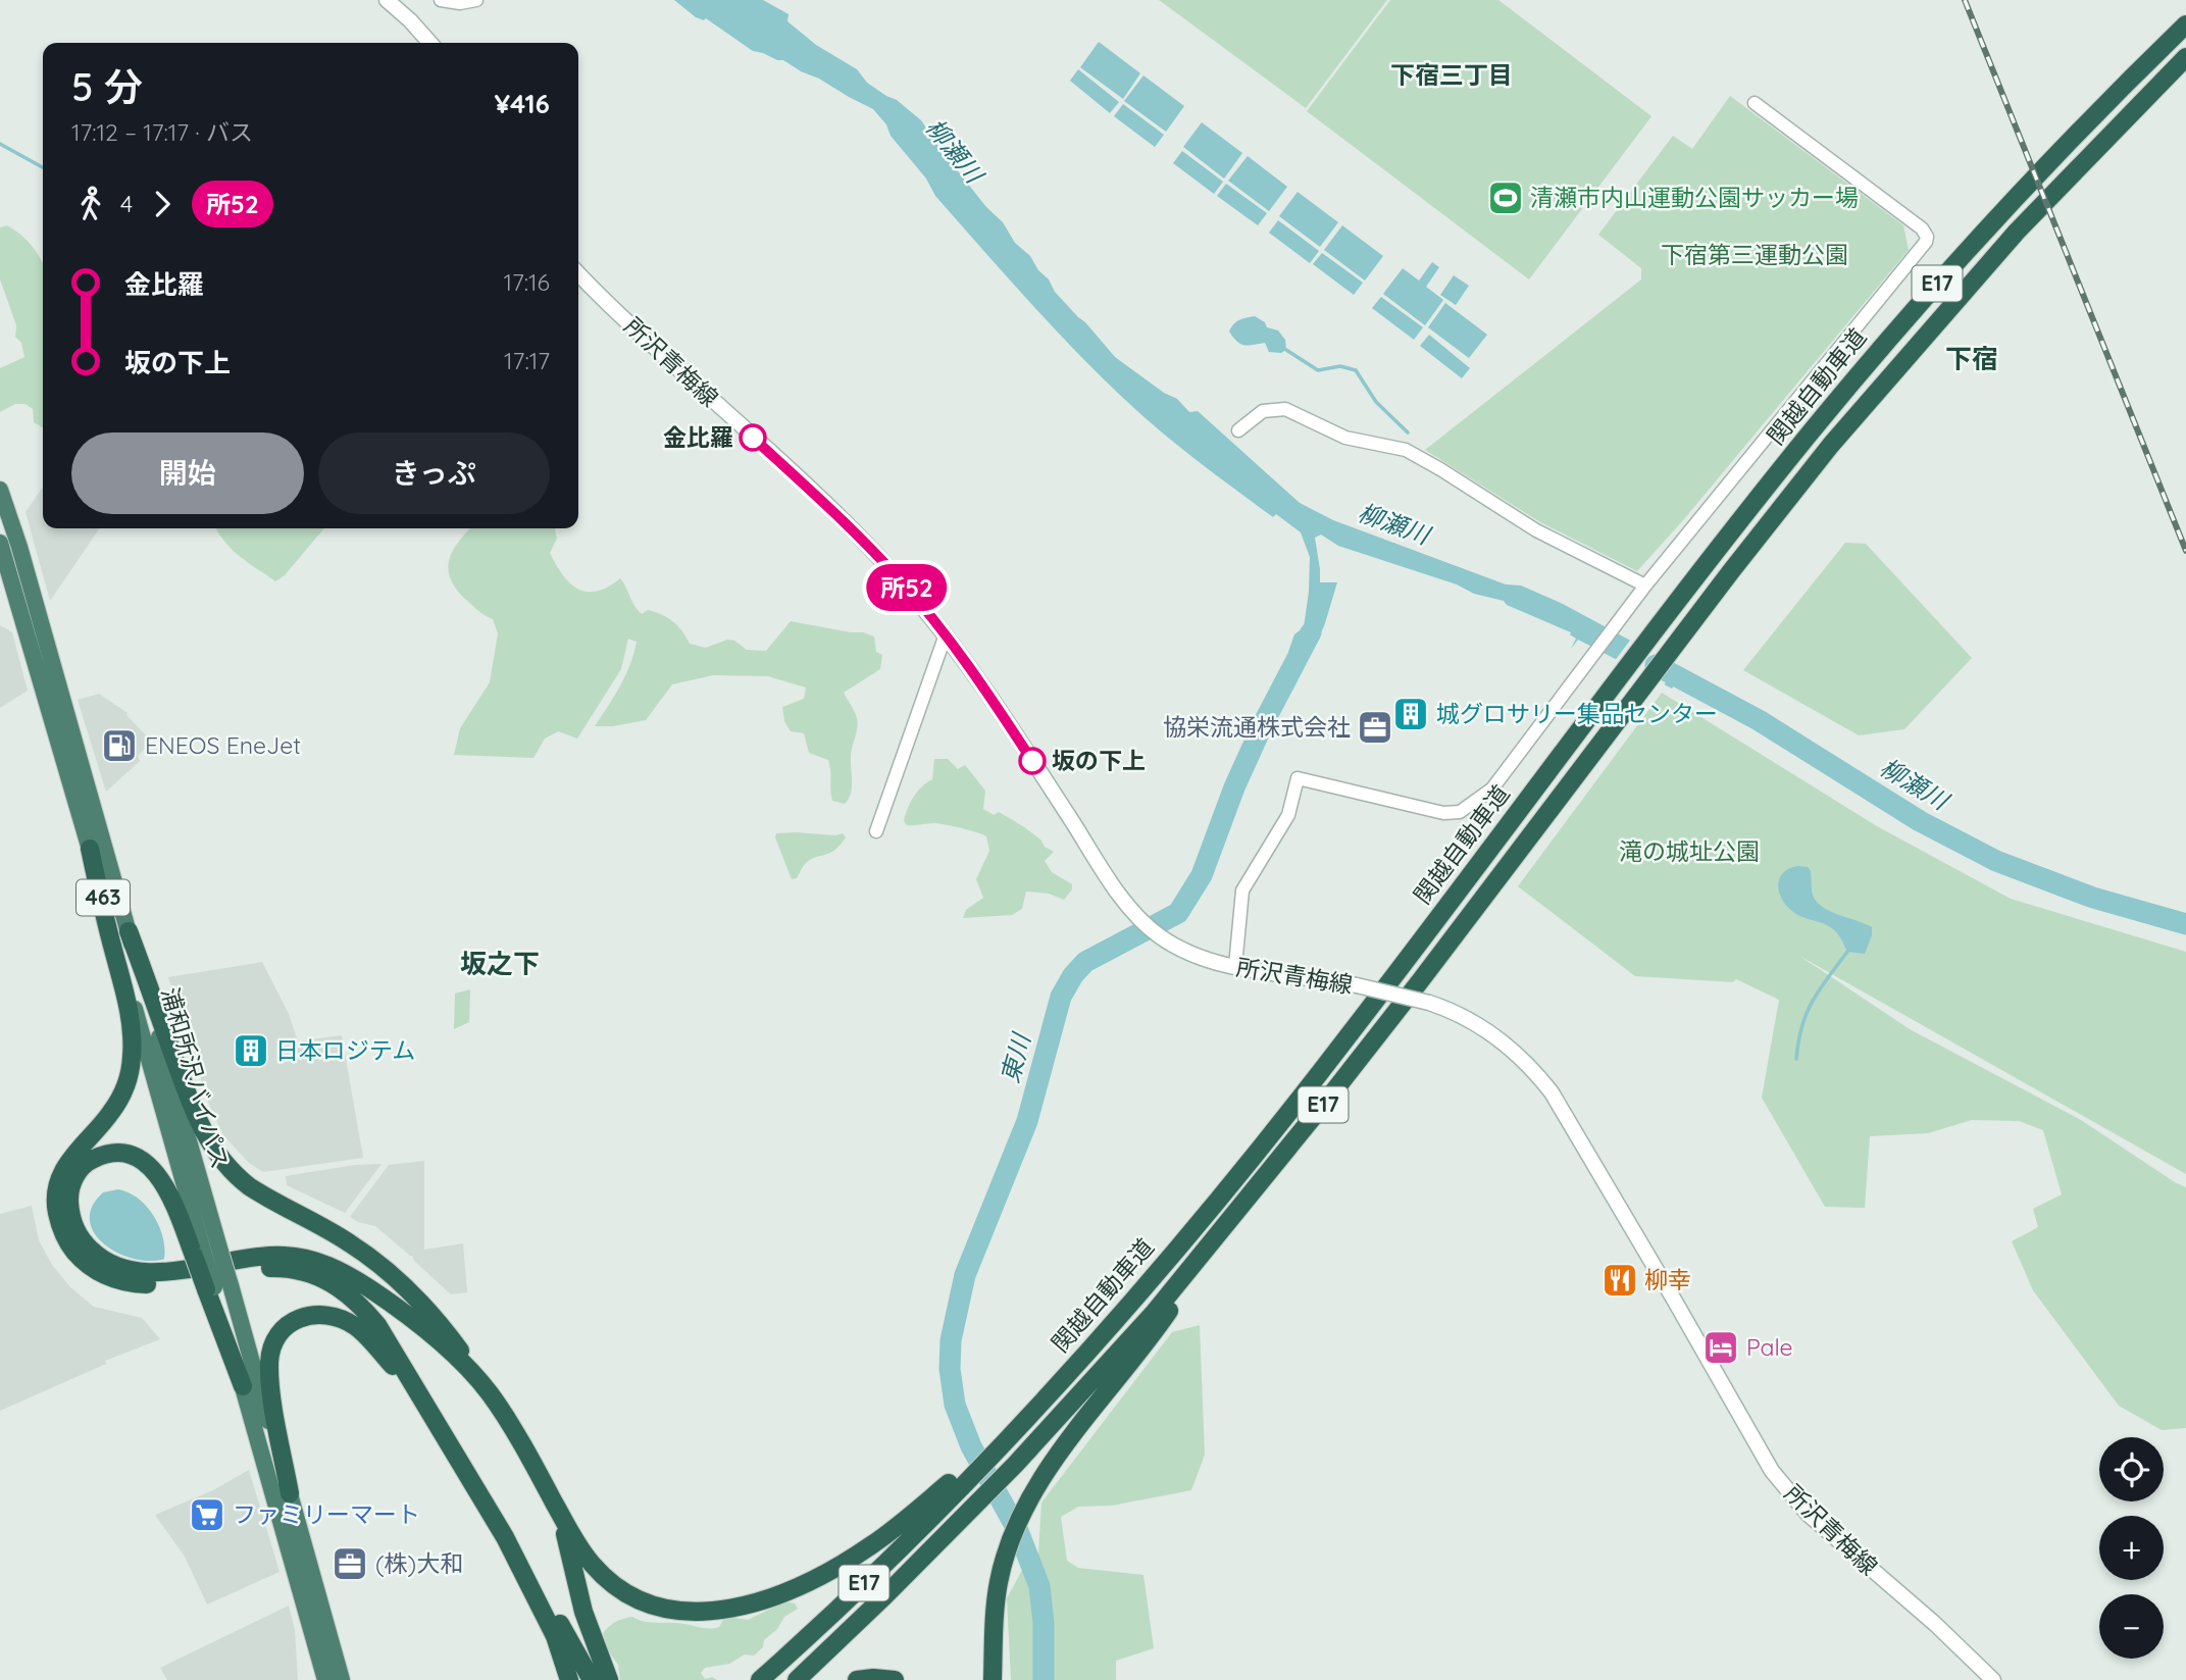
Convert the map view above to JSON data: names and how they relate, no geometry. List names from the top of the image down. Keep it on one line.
{"streets":{"highway":["E17","関越自動車道","463","浦和所沢バイパス"],"main road":["所沢青梅線"]},"crossings":[["E17","関越自動車道"]],"districts":["下宿三丁目","下宿","坂之下"],"water":["柳瀬川","東川"],"parks":["下宿第三運動公園","滝の城址公園"],"places":{"sports":["清瀬市内山運動公園サッカー場"],"other":["金比羅","坂の下上"],"building":["城グロサリー集品センター","日本ロジテム"],"office":["協栄流通株式会社","(株)大和"],"fuel station":["ENEOS EneJet"],"restaurant":["柳幸"],"hotel":["Pale"],"supermarket":["ファミリーマート"]},"lines":["bus line 所52"],"page":{"on_map":"所52","heading":["5 分","17:12 – 17:17 · バス","¥416"],"legs":["4","所52"],"list":[{"name":"金比羅","value":"17:16"},{"name":"坂の下上","value":"17:17"}],"buttons":["開始","きっぷ"],"map_buttons":["+","−"]}}
